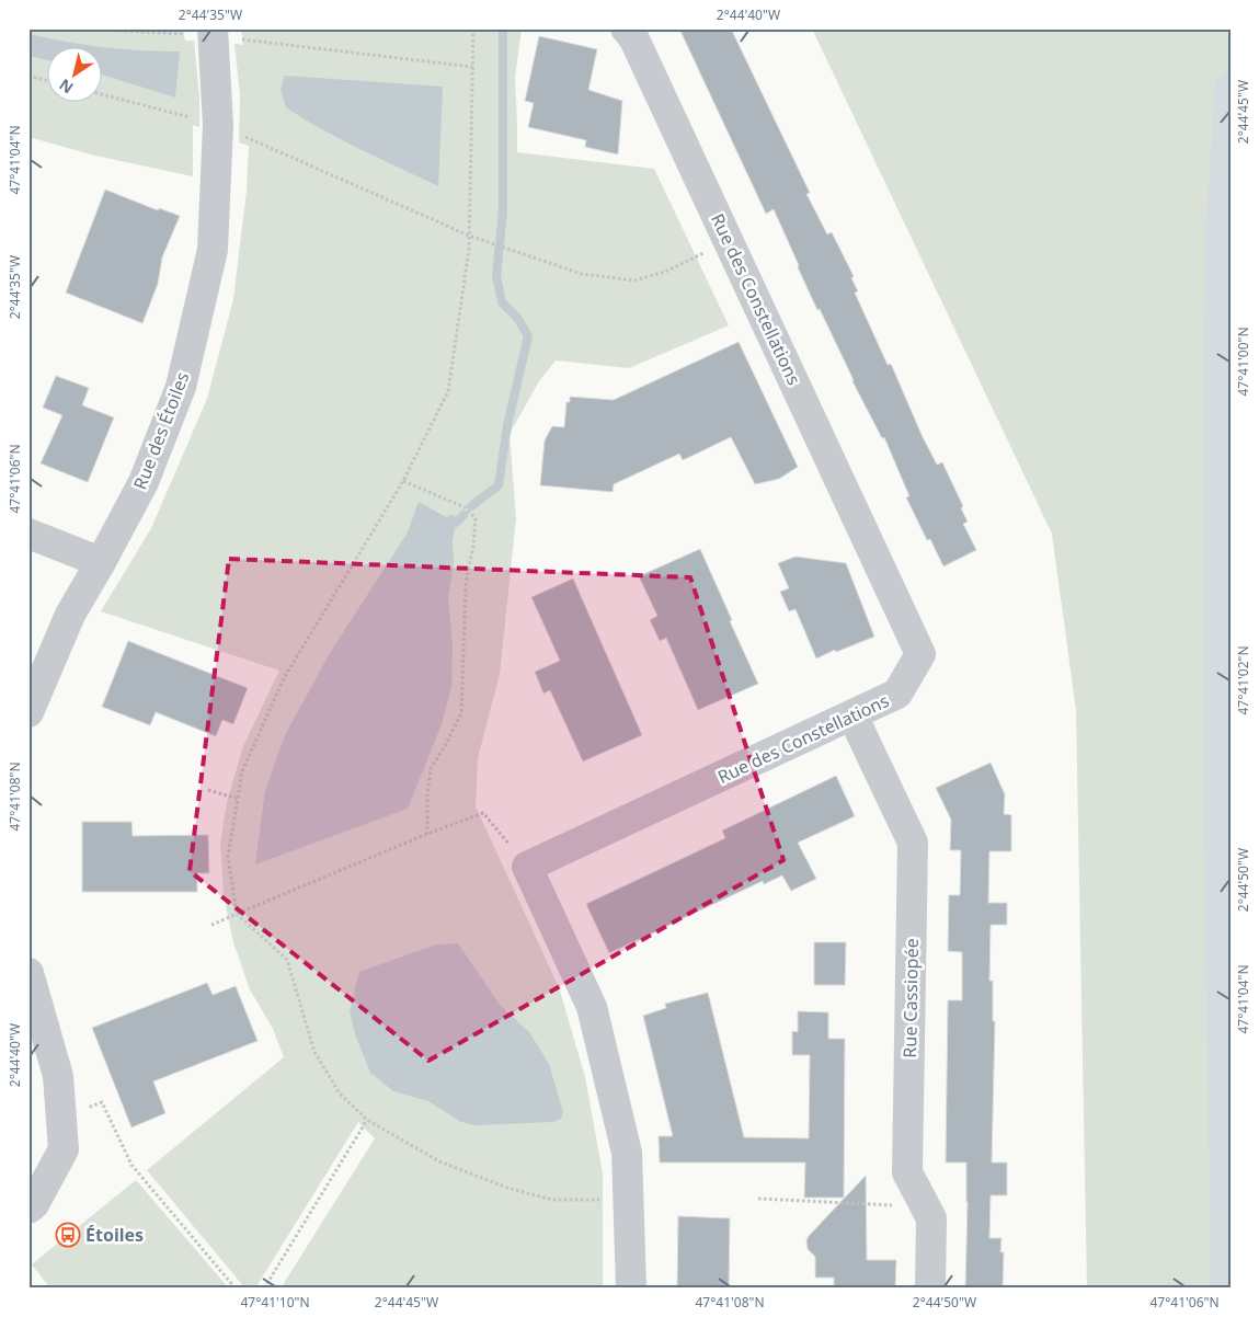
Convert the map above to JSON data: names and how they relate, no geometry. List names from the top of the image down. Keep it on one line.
{"streets":{"street":["Rue des Constellations","Rue des Étoiles","Rue Cassiopée"]},"crossings":[["Rue des Constellations","Rue Cassiopée"]],"places":{"bus stop":["Étoiles"]},"north":"bottom left","coordinates":["2°44'35\"W","2°44'40\"W","2°44'45\"W","47°41'04\"N","47°41'00\"N","47°41'06\"N","47°41'02\"N","47°41'08\"N","2°44'50\"W","47°41'10\"N"]}
